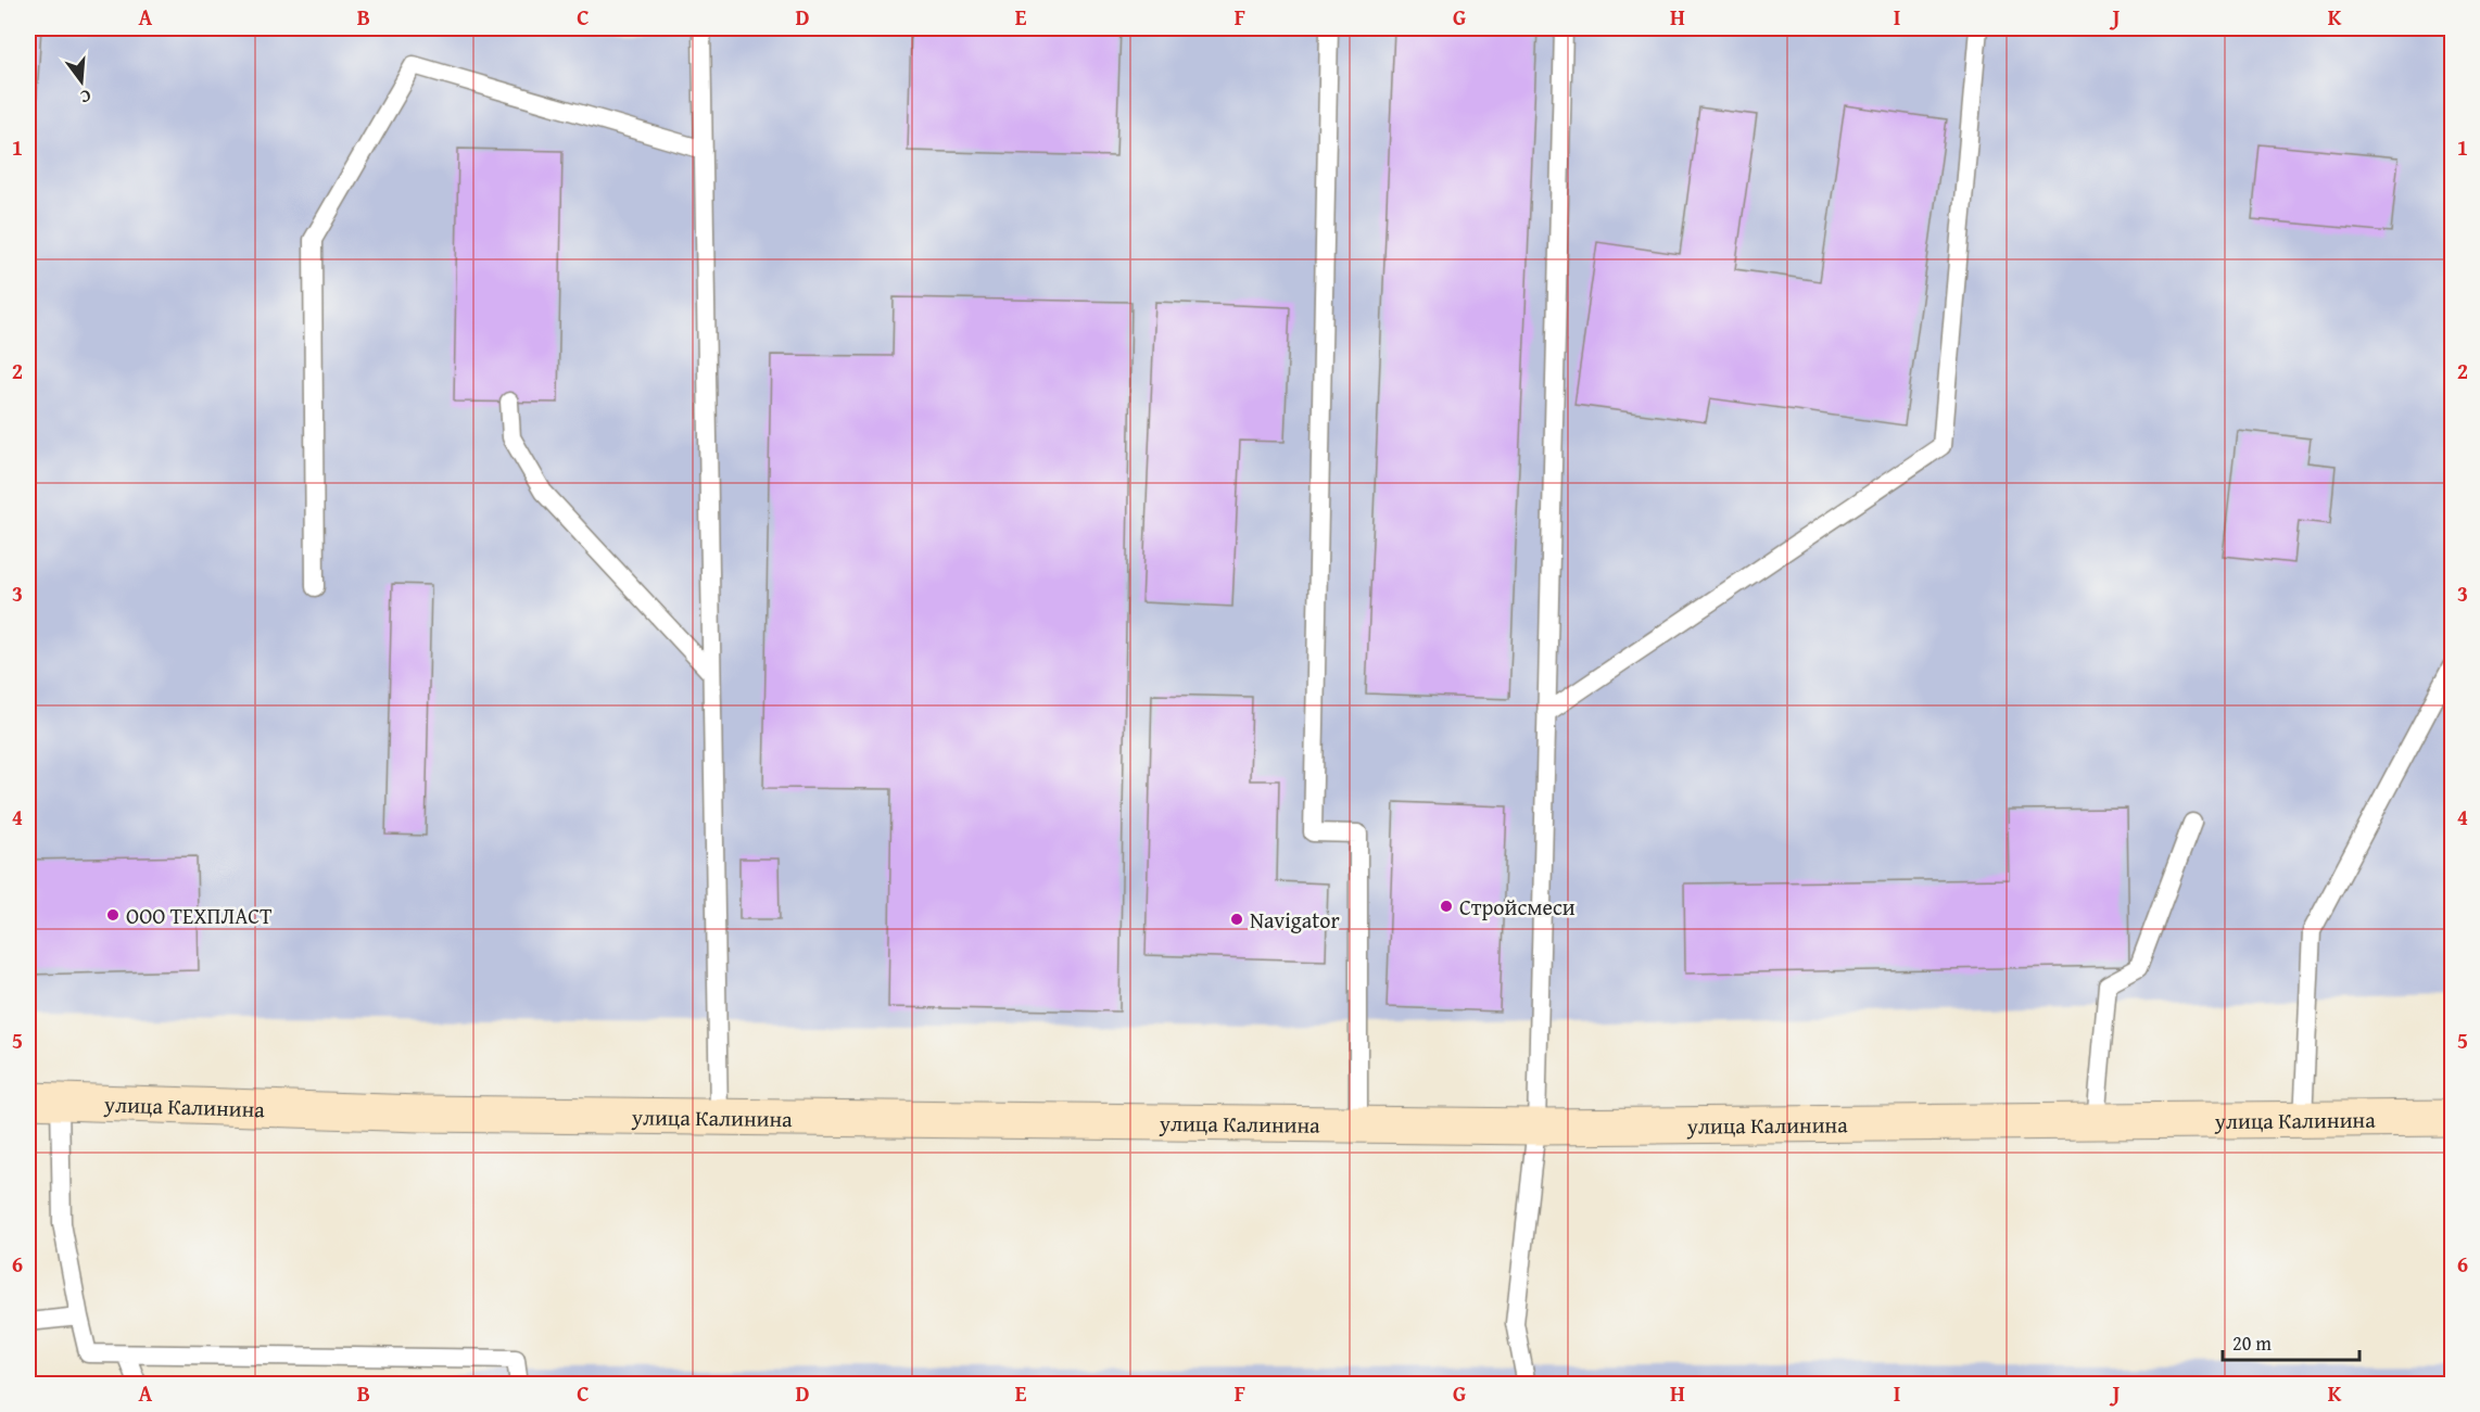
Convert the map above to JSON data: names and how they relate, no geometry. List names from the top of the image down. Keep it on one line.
{"streets":{"street":["улица Калинина"]},"places":["Стройсмеси","ООО ТЕХПЛАСТ","Navigator"],"scale_bar":"20 m","north":"bottom","grid":{"columns":["A","B","C","D","E","F","G","H","I","J","K"],"rows":["1","2","3","4","5","6"]}}
